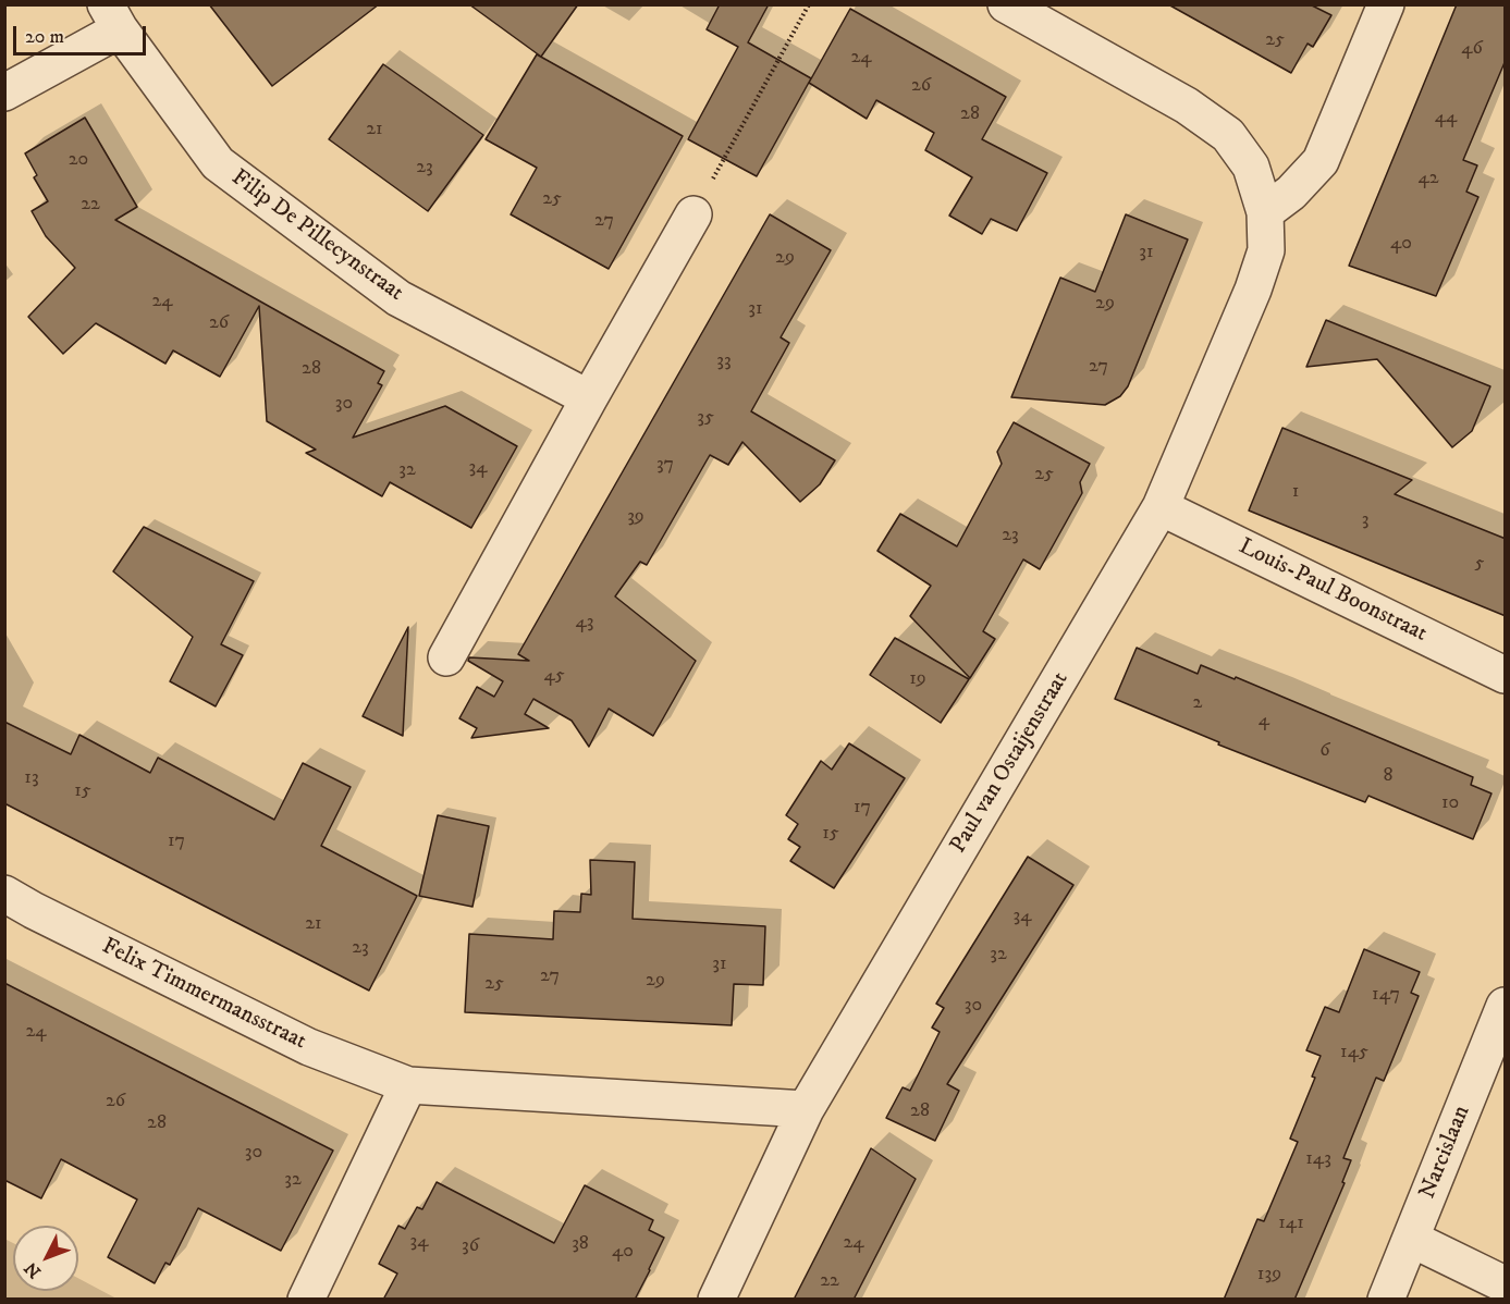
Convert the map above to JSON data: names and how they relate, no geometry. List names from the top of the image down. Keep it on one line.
{"streets":{"street":["Filip De Pillecynstraat","Louis-Paul Boonstraat","Paul van Ostaijenstraat","Felix Timmermansstraat","Narcislaan"]},"crossings":[["Louis-Paul Boonstraat","Paul van Ostaijenstraat"],["Paul van Ostaijenstraat","Felix Timmermansstraat"]],"house_numbers":["25","46","24","26","28","44","21","20","23","42","25","22","27","40","31","29","24","29","31","26","33","27","28","30","35","37","34","32","25","1","39","3","23","5","43","45","19","2","4","6","8","13","15","10","17","15","17","34","21","23","32","31","27","29","25","147","30","24","145","26","28","28","30","143","32","141","34","24","38","36","40","139","22"],"scale_bar":"20 m","north":"bottom left"}
